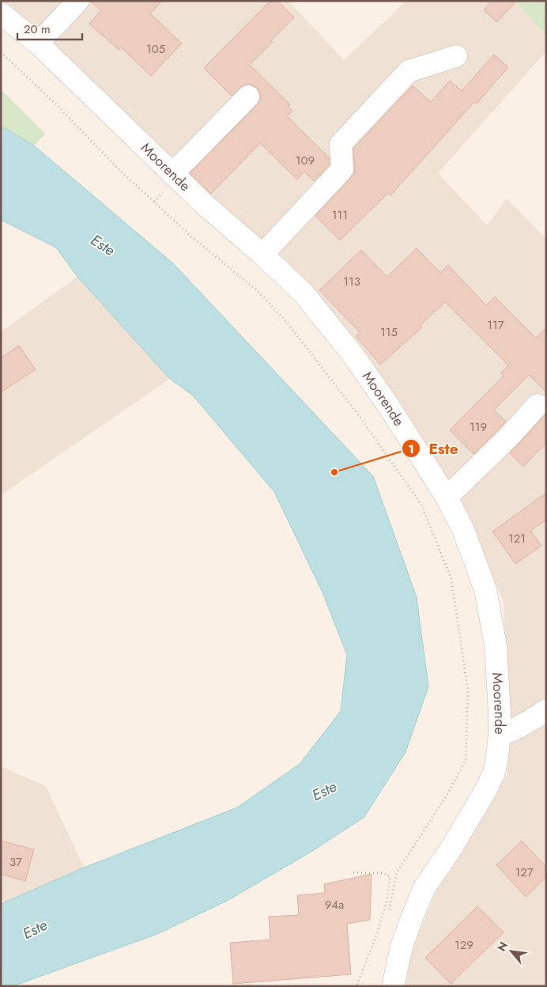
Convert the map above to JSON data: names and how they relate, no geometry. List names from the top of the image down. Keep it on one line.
{"streets":{"street":["Moorende"]},"water":["Este"],"places":["Este"],"house_numbers":["105","109","111","113","117","115","119","121","37","127","94a","129"],"scale_bar":"20 m","north":"top left"}
